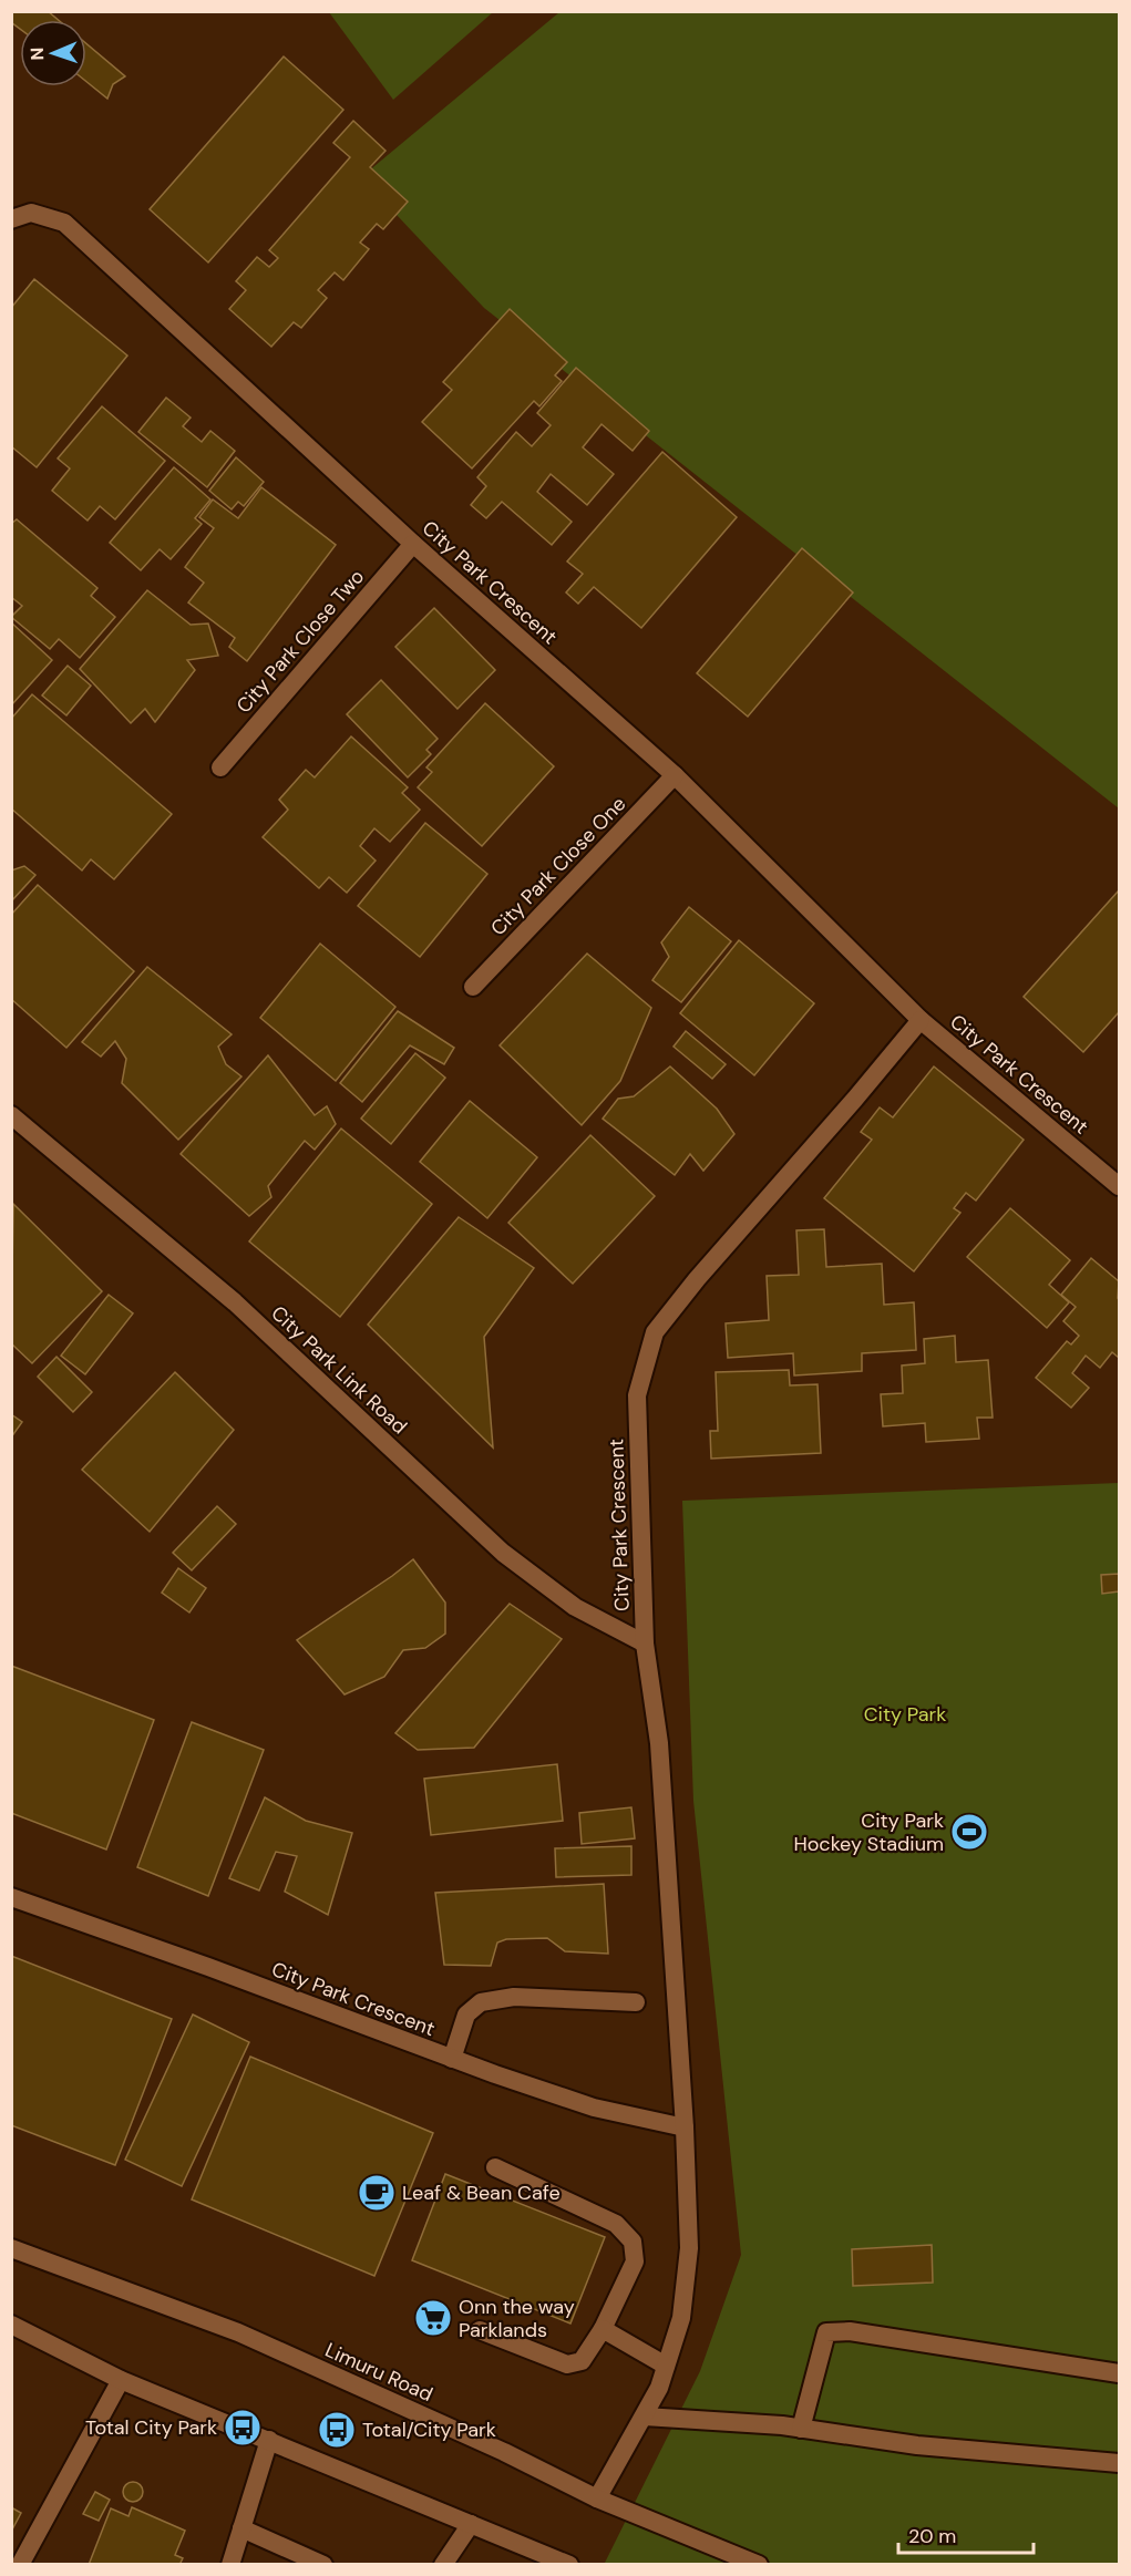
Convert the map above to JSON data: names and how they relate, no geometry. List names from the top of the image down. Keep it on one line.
{"streets":{"street":["City Park Crescent","City Park Close Two","City Park Close One","City Park Link Road","Limuru Road"]},"crossings":[["City Park Crescent","City Park Close Two"],["City Park Crescent","City Park Close One"],["City Park Crescent","City Park Link Road"],["City Park Crescent","Limuru Road"]],"parks":["City Park"],"places":{"sports":["City Park Hockey Stadium"],"cafe":["Leaf & Bean Cafe"],"supermarket":["Onn the way Parklands"],"bus stop":["Total City Park","Total/City Park"]},"scale_bar":"20 m","north":"left"}
